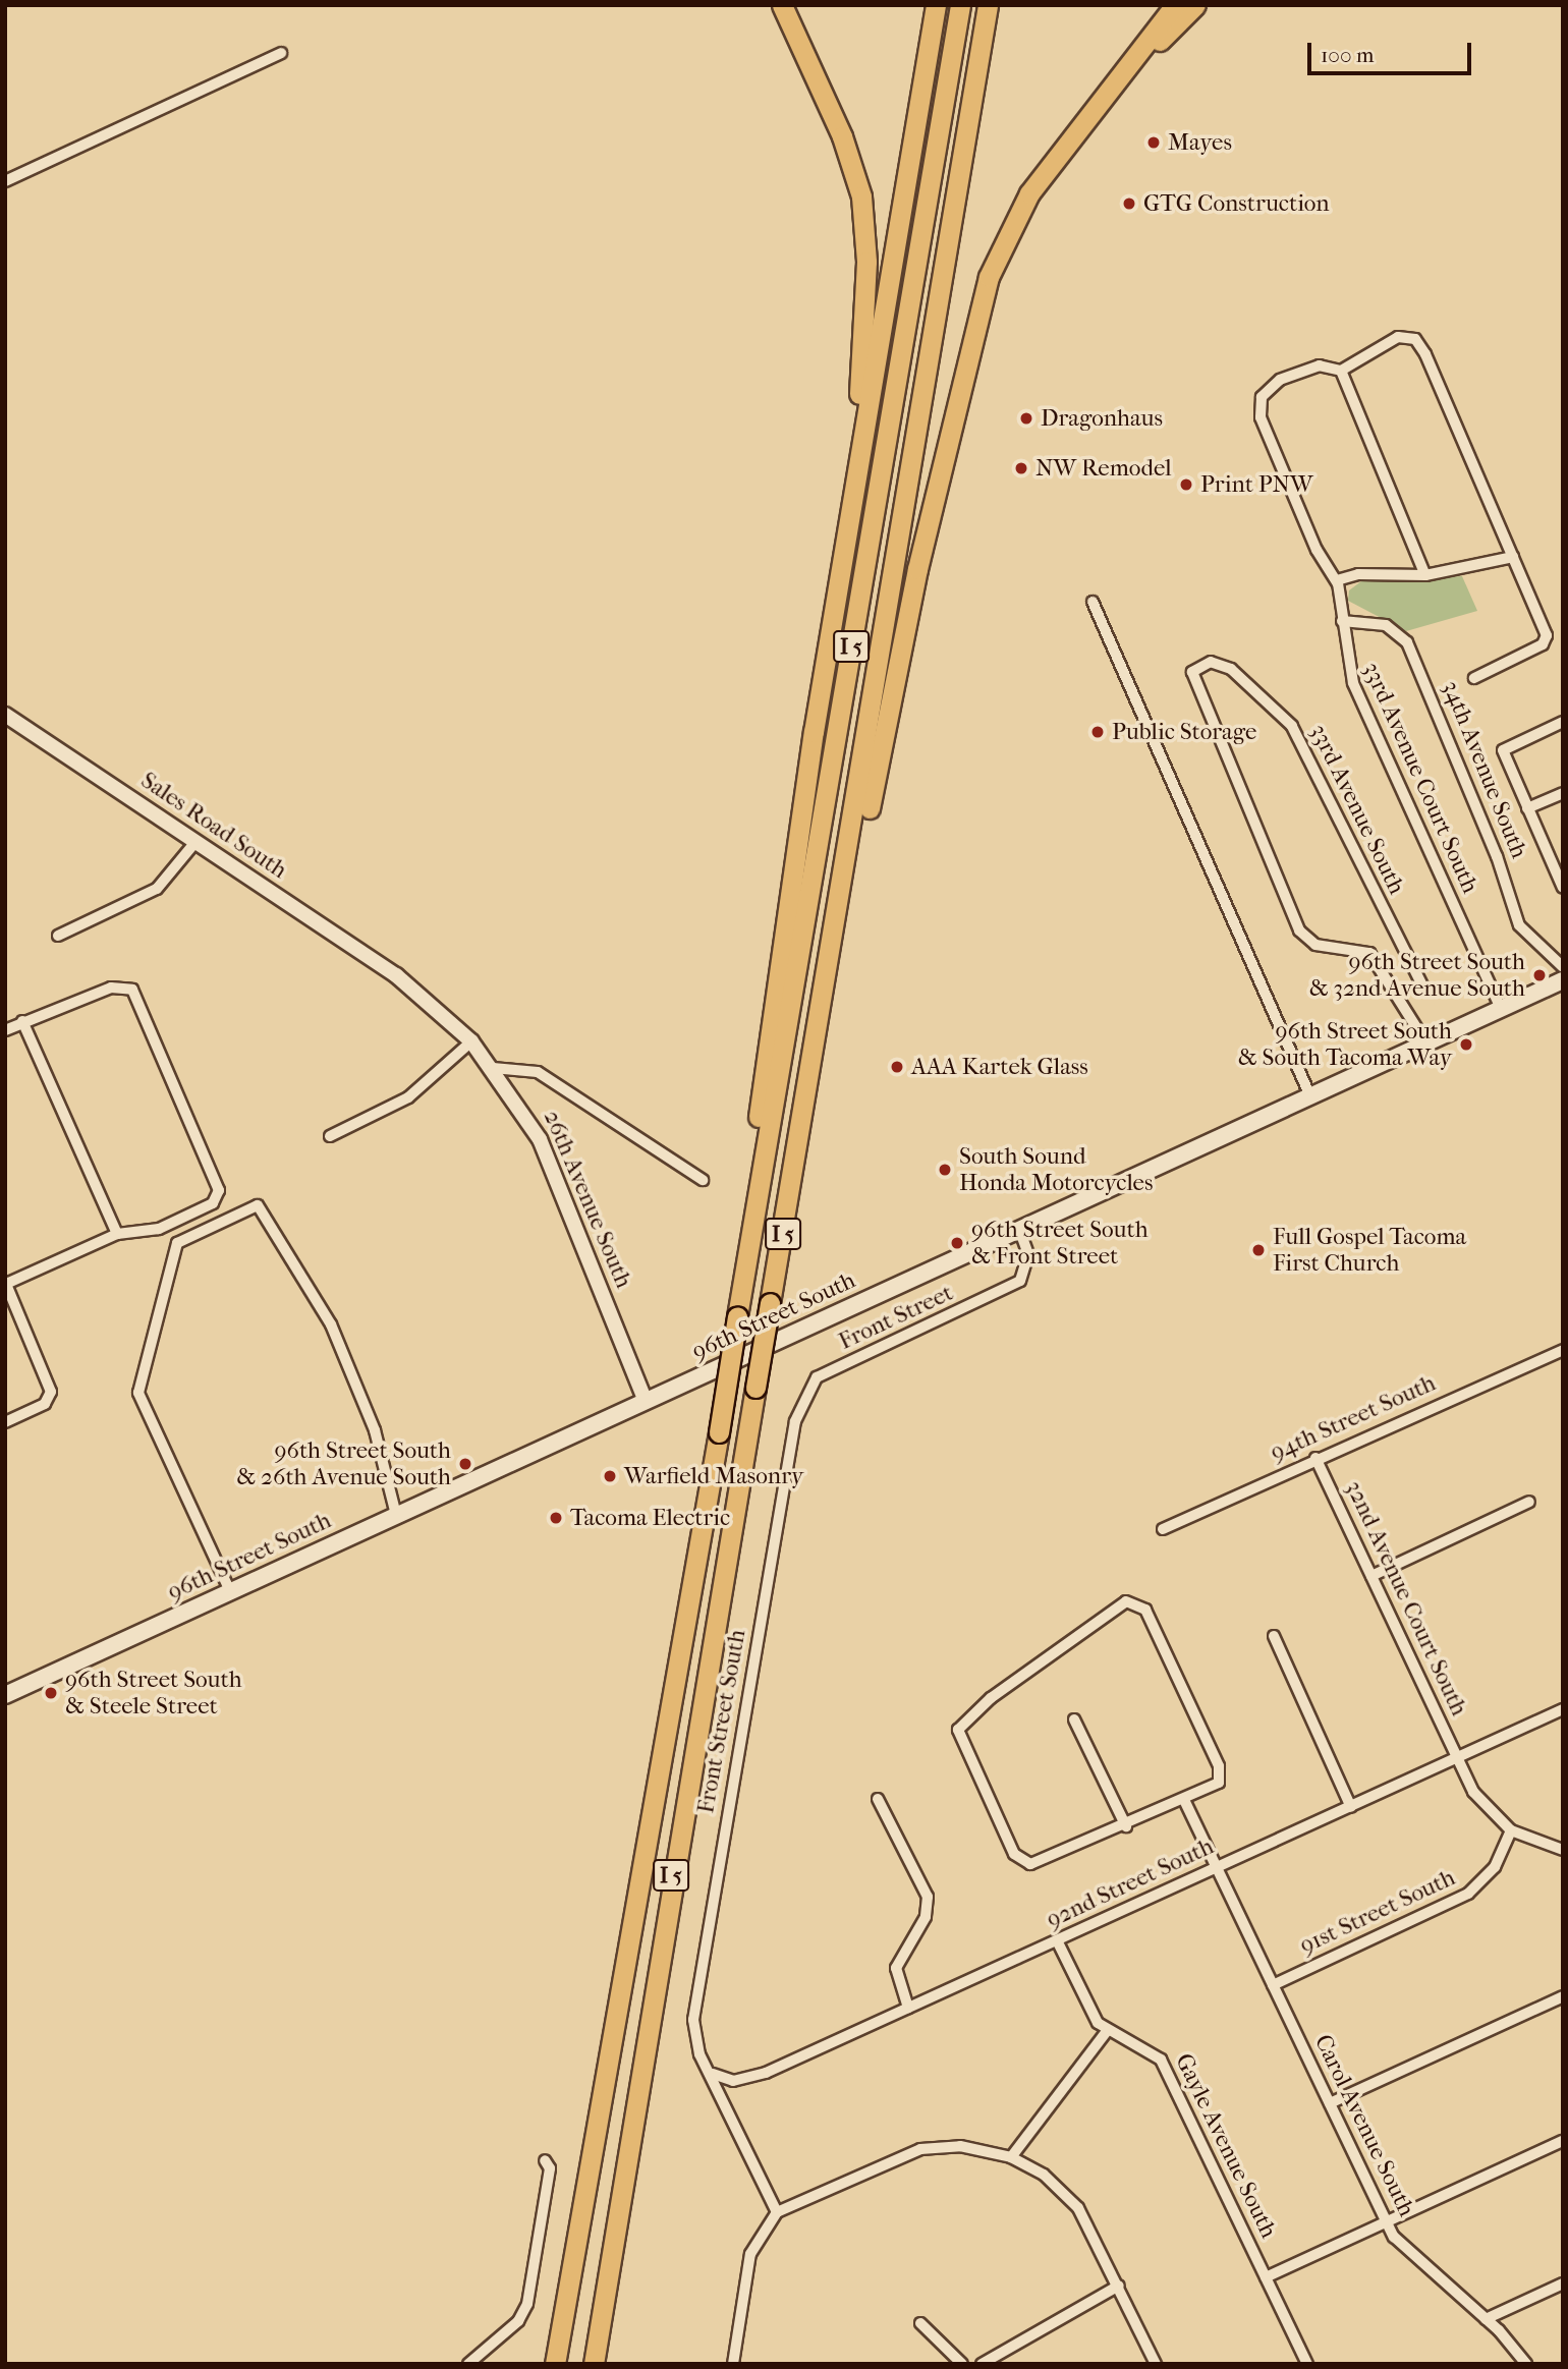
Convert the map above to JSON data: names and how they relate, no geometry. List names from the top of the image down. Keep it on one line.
{"streets":{"highway":["I 5"],"main road":["96th Street South"],"street":["34th Avenue South","33rd Avenue Court South","33rd Avenue South","Sales Road South","26th Avenue South","Front Street","94th Street South","32nd Avenue Court South","Front Street South","92nd Street South","91st Street South","Carol Avenue South","Gayle Avenue South"]},"crossings":[["34th Avenue South","33rd Avenue Court South"],["33rd Avenue Court South","96th Street South"],["33rd Avenue South","96th Street South"],["Sales Road South","26th Avenue South"],["26th Avenue South","96th Street South"],["96th Street South","Front Street"],["Front Street","Front Street South"],["94th Street South","32nd Avenue Court South"],["32nd Avenue Court South","92nd Street South"],["32nd Avenue Court South","91st Street South"],["Front Street South","92nd Street South"],["92nd Street South","Carol Avenue South"],["91st Street South","Carol Avenue South"]],"places":["Mayes","GTG Construction","Dragonhaus","NW Remodel","Print PNW","Public Storage","96th Street South & 32nd Avenue South","96th Street South & South Tacoma Way","AAA Kartek Glass","South Sound Honda Motorcycles","96th Street South & Front Street","Full Gospel Tacoma First Church","96th Street South & 26th Avenue South","Warfield Masonry","Tacoma Electric","96th Street South & Steele Street"],"scale_bar":"100 m"}
